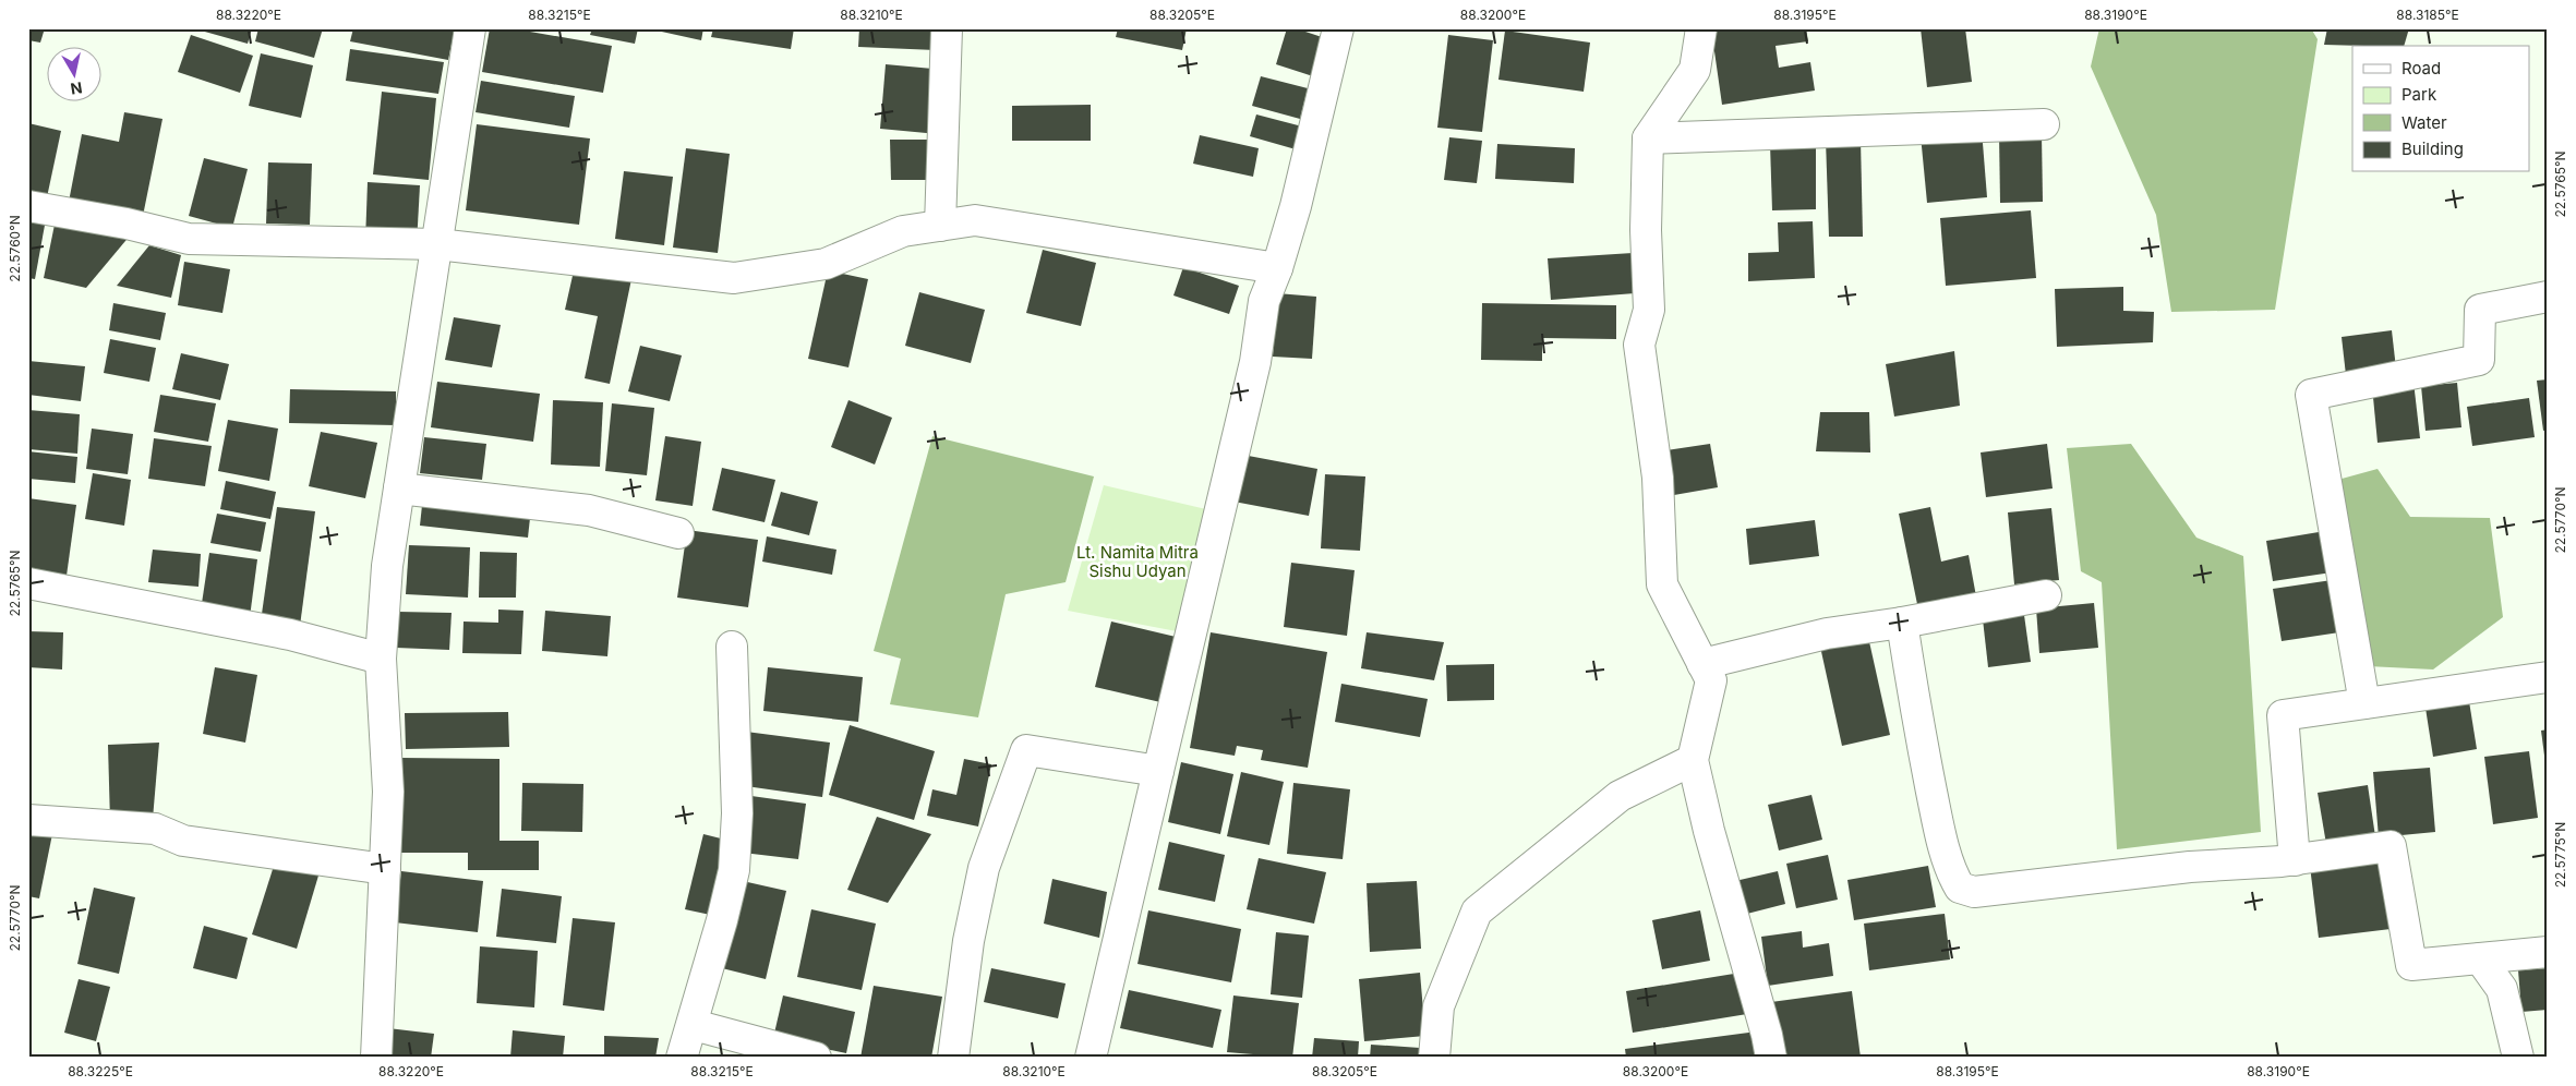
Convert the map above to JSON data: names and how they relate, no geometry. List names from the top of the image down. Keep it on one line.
{"parks":["Lt. Namita Mitra Sishu Udyan"],"legend":["Road","Park","Water","Building"],"north":"bottom","coordinates":["88.3220°E","88.3215°E","88.3210°E","88.3205°E","88.3200°E","88.3195°E","88.3190°E","88.3185°E","22.5765°N","22.5760°N","22.5770°N","22.5775°N","88.3225°E"]}
